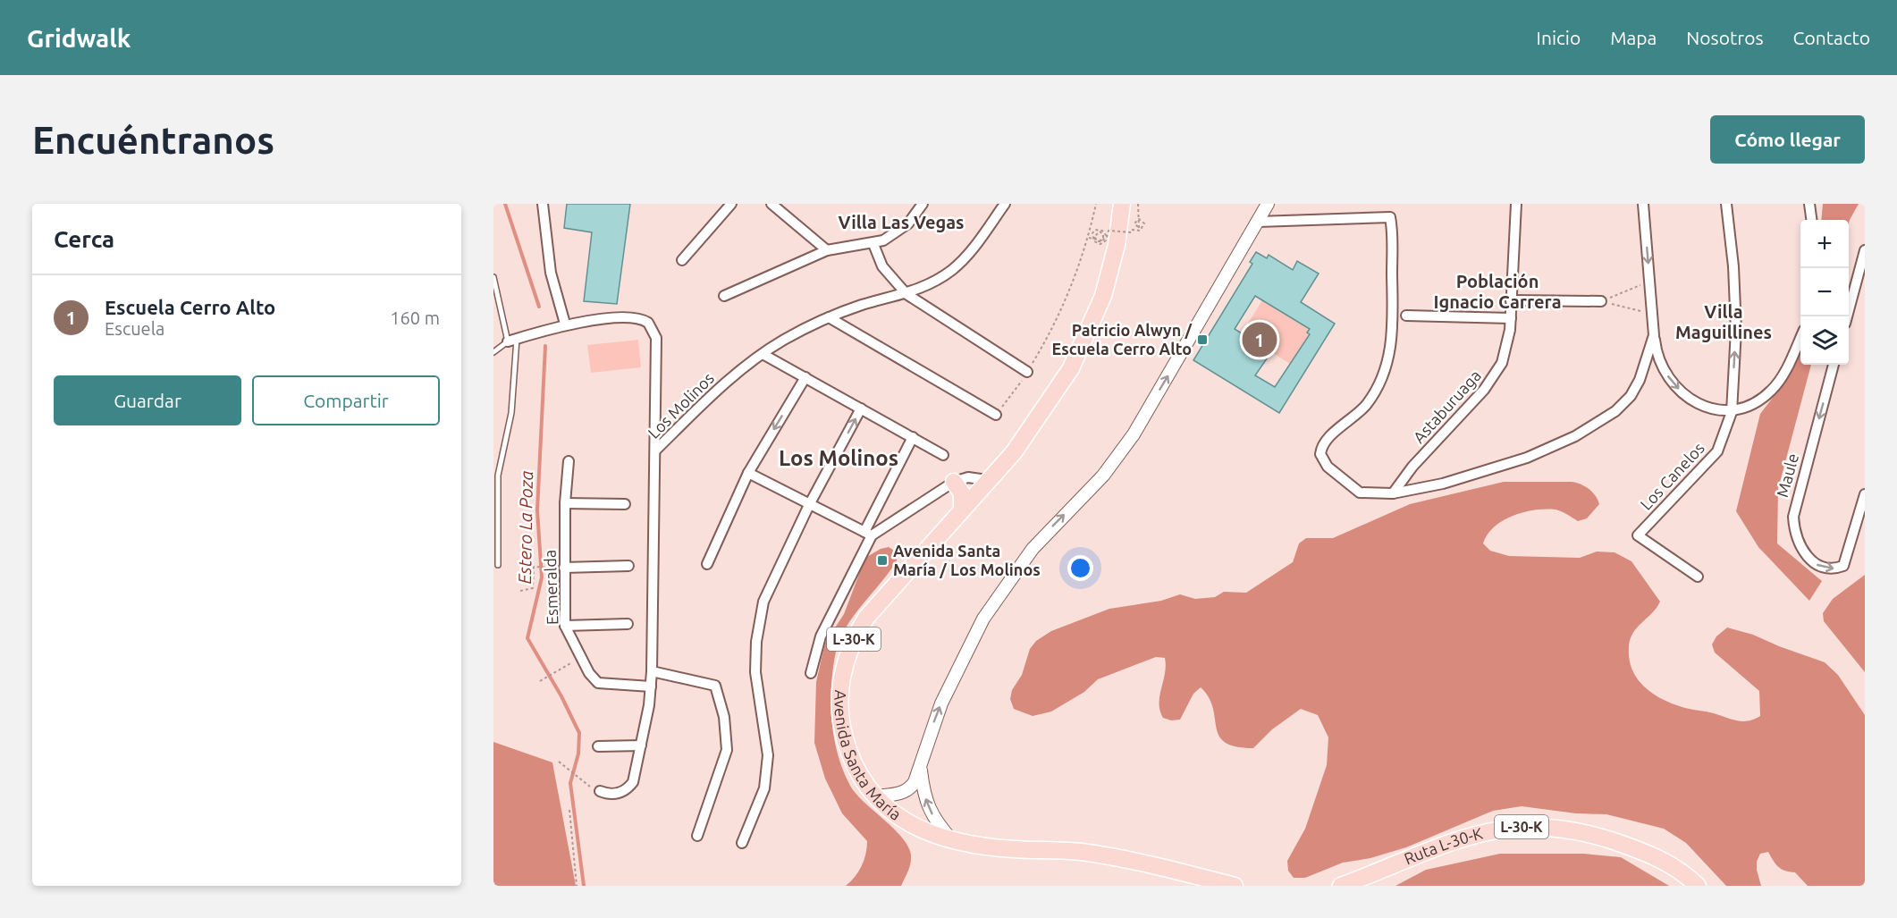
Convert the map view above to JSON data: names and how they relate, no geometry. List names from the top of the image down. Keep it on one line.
{"streets":{"main road":["L-30-K","Avenida Santa María","Ruta L-30-K"],"street":["Los Molinos","Astaburuaga","Maule","Los Canelos","Esmeralda"]},"crossings":[["Los Molinos","Esmeralda"],["L-30-K","Avenida Santa María"]],"districts":["Villa Las Vegas","Población Ignacio Carrera","Villa Maguillines","Los Molinos"],"water":["Estero La Poza"],"places":{"transit":["Patricio Alwyn / Escuela Cerro Alto","Avenida Santa María / Los Molinos"]},"page":{"header":"Gridwalk","nav":["Inicio","Mapa","Nosotros","Contacto"],"buttons":["Cómo llegar",["Guardar","Compartir"]],"title":"Encuéntranos","heading":"Cerca","map_buttons":["+","−"],"list":[{"mark":"1","name":"Escuela Cerro Alto","note":"Escuela","value":"160 m"}],"pins":"1"}}
